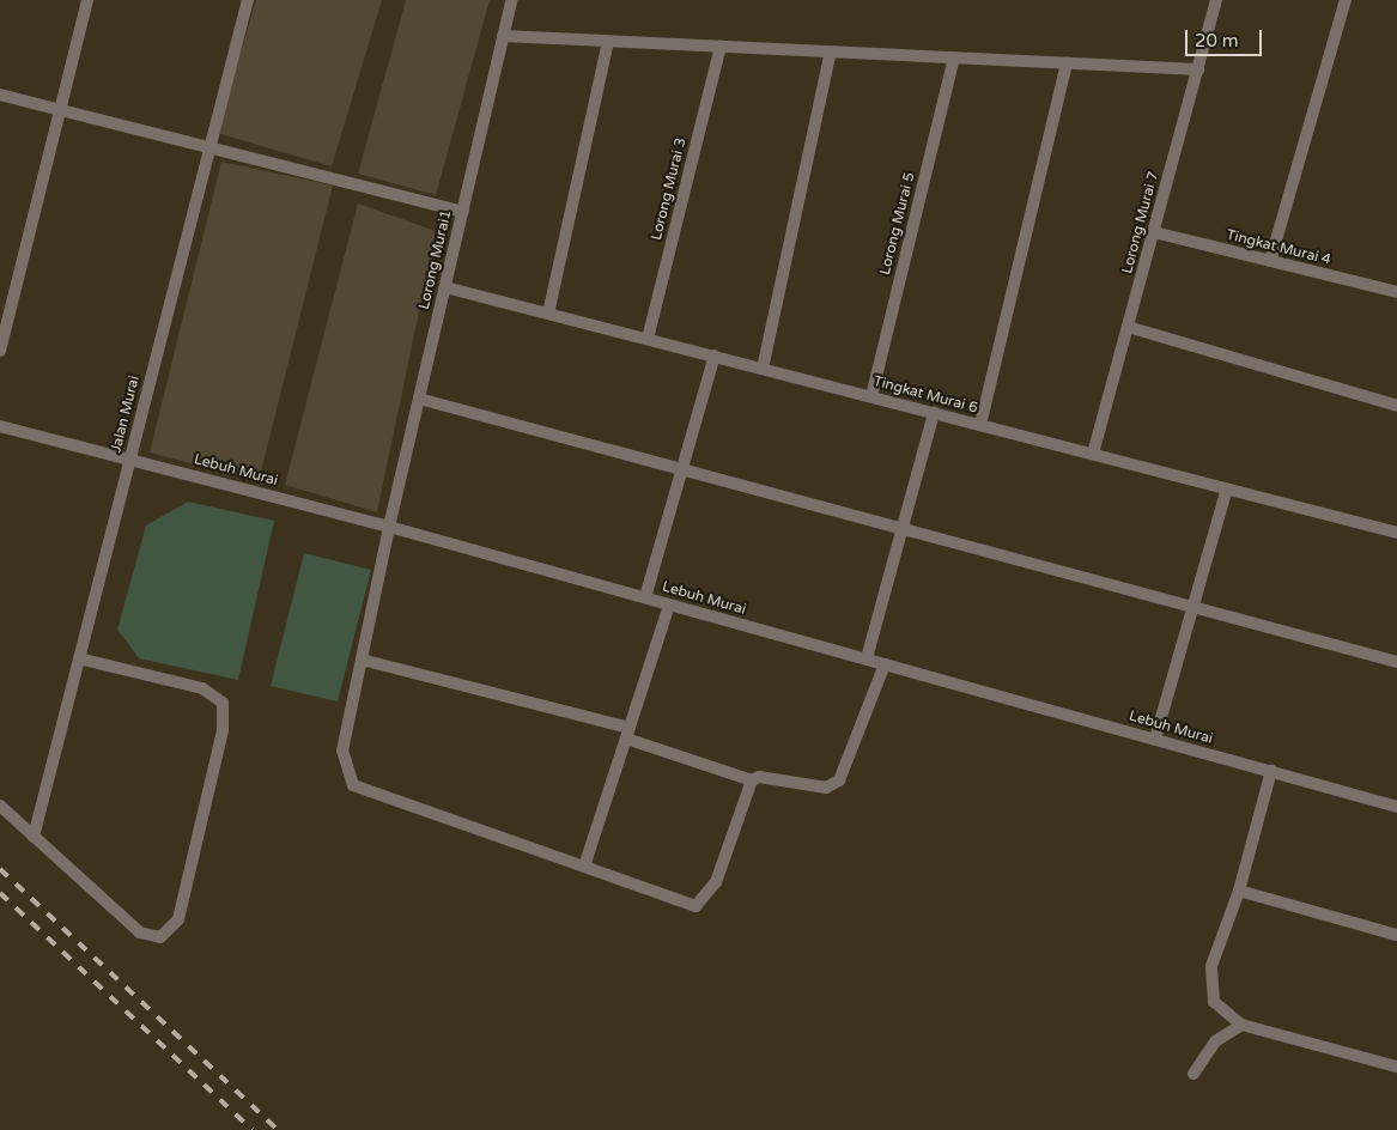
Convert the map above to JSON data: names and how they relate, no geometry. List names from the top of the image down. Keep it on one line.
{"streets":{"street":["Lorong Murai 3","Lorong Murai 7","Lorong Murai 5","Tingkat Murai 4","Lorong Murai1","Tingkat Murai 6","Jalan Murai","Lebuh Murai"]},"crossings":[["Lorong Murai 3","Tingkat Murai 6"],["Lorong Murai 7","Tingkat Murai 4"],["Lorong Murai 7","Tingkat Murai 6"],["Lorong Murai 5","Tingkat Murai 6"],["Lorong Murai1","Tingkat Murai 6"],["Lorong Murai1","Lebuh Murai"],["Jalan Murai","Lebuh Murai"]],"scale_bar":"20 m"}
